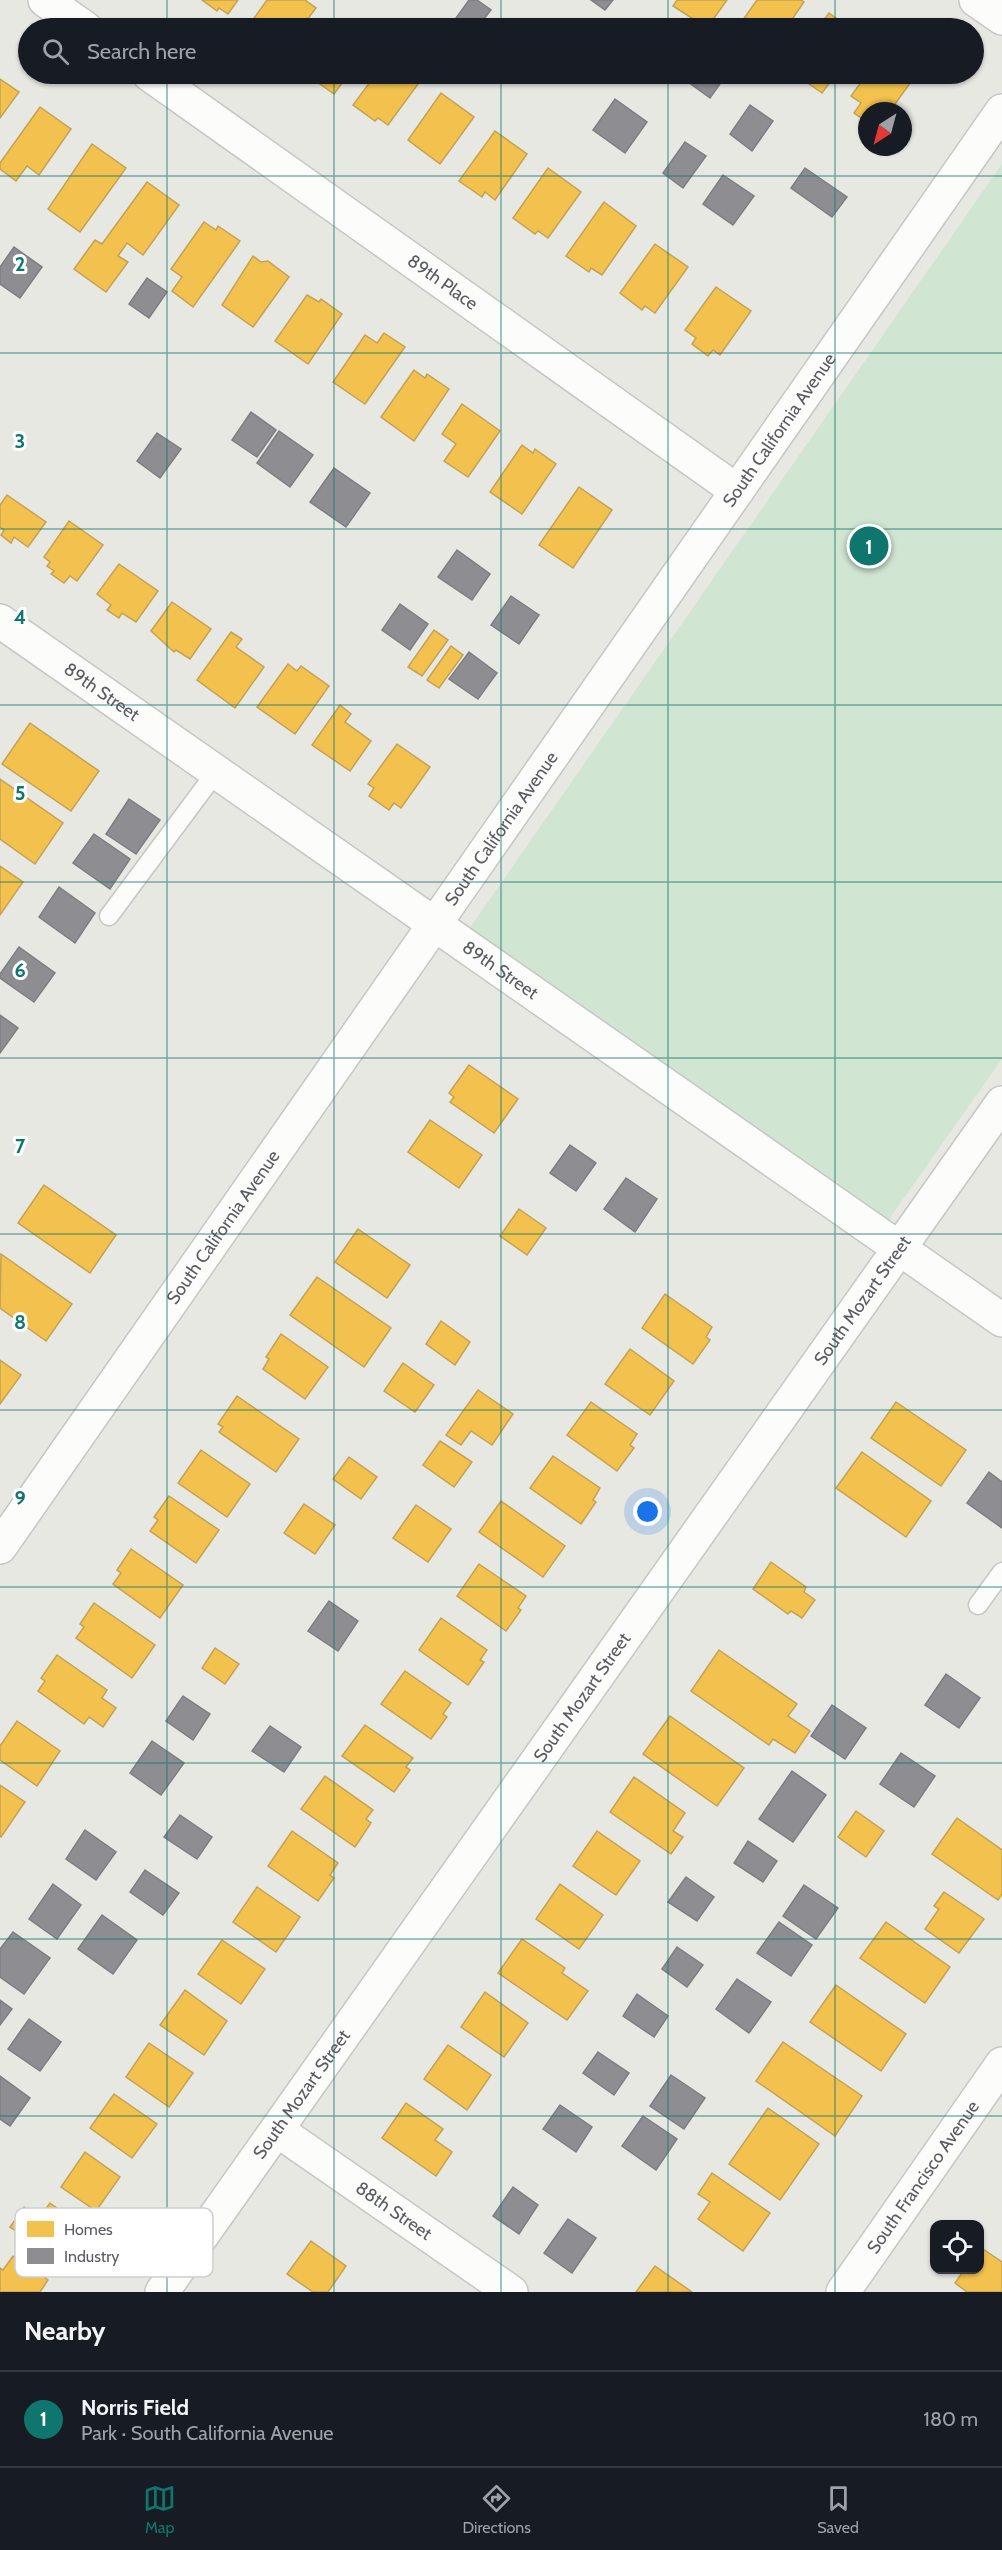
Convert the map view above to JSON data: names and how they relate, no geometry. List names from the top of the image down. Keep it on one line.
{"streets":{"street":["89th Place","South California Avenue","89th Street","South Mozart Street","South Francisco Avenue","88th Street"]},"crossings":[["89th Place","South California Avenue"],["South California Avenue","89th Street"],["89th Street","South Mozart Street"],["South Mozart Street","88th Street"]],"legend":["Homes","Industry"],"north":"bottom left","page":{"search":"Search here","pins":"1","heading":"Nearby","list":[{"mark":"1","name":"Norris Field","note":"Park · South California Avenue","value":"180 m"}],"nav":["Map","Directions","Saved"]},"grid":{"rows":["2","3","4","5","6","7","8","9"]}}
